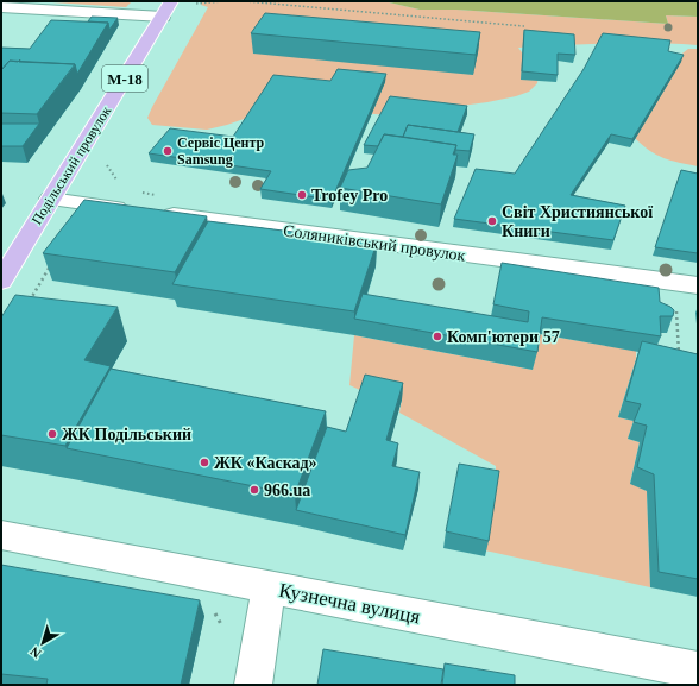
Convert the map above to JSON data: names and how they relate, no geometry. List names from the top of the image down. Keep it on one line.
{"streets":{"main road":["М-18","Подільський провулок"],"street":["Соляниківський провулок","Кузнечна вулиця"]},"crossings":[["Подільський провулок","Соляниківський провулок"]],"places":["Сервіс Центр Samsung","Trofey Pro","Світ Християнської Книги","Комп'ютери 57","ЖК Подільський","ЖК «Каскад»","966.ua"],"north":"bottom left"}
